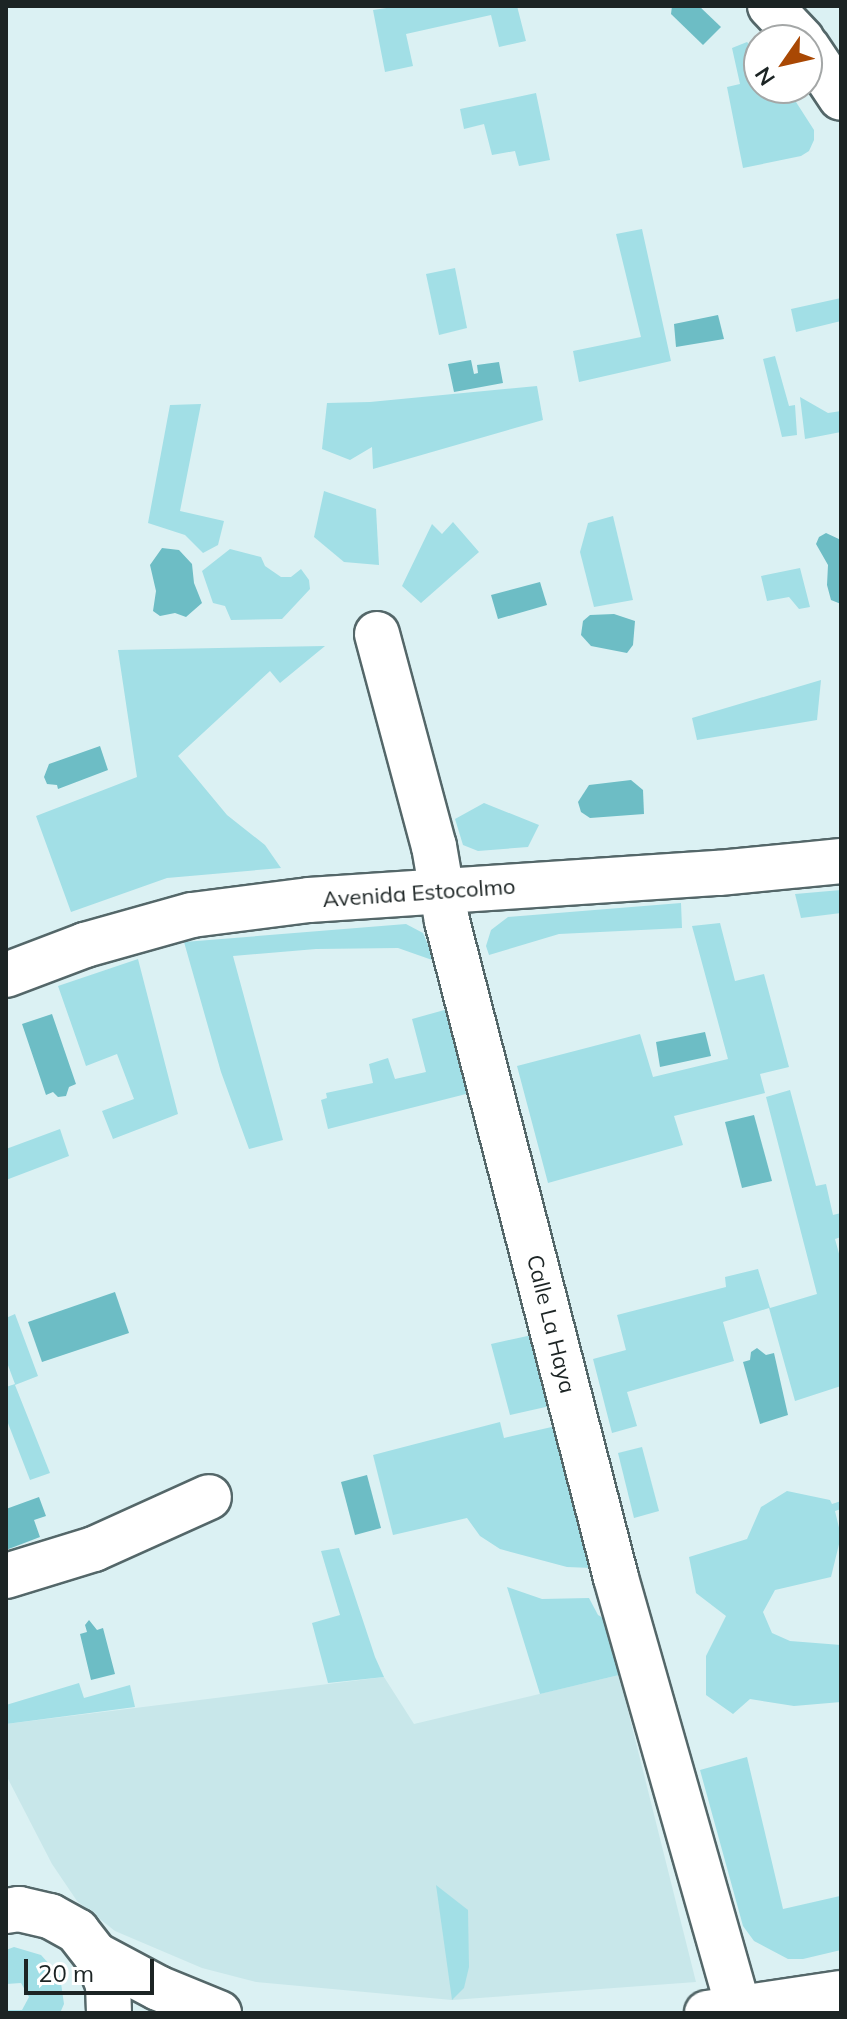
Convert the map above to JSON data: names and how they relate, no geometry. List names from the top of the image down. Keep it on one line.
{"streets":{"street":["Avenida Estocolmo","Calle La Haya"]},"crossings":[["Avenida Estocolmo","Calle La Haya"]],"scale_bar":"20 m","north":"bottom left"}
